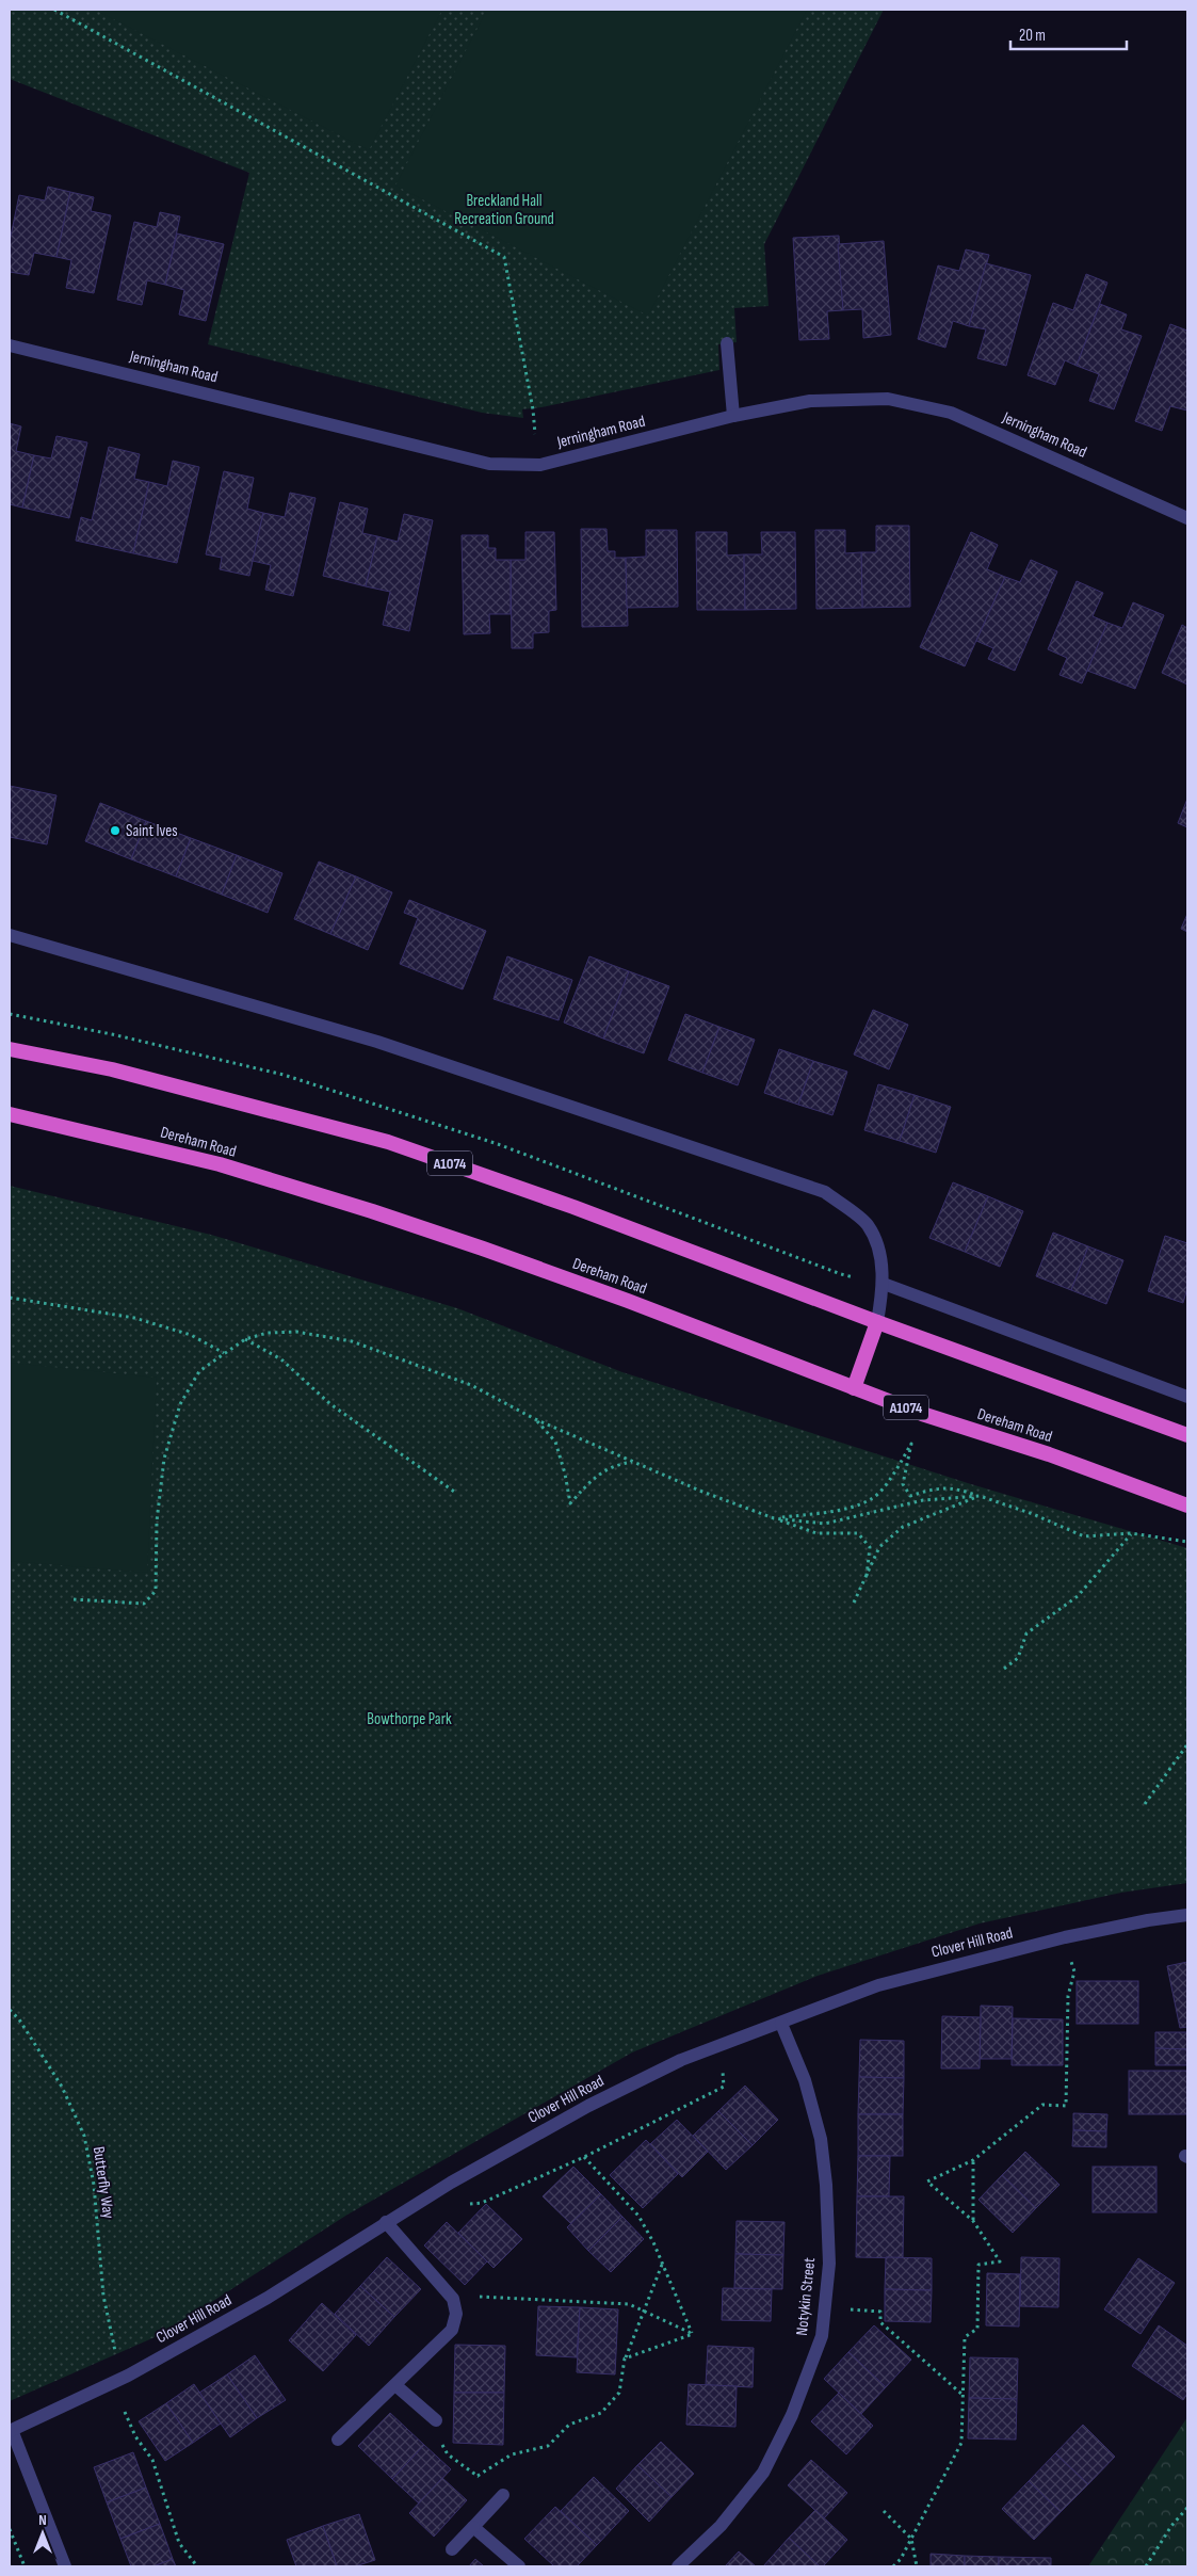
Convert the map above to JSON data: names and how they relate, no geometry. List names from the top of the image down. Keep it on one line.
{"streets":{"highway":["Dereham Road","A1074"],"street":["Jerningham Road","Clover Hill Road","Notykin Street"],"path":["Butterfly Way"]},"crossings":[["Clover Hill Road","Butterfly Way"],["Clover Hill Road","Notykin Street"]],"parks":["Breckland Hall Recreation Ground","Bowthorpe Park"],"places":["Saint Ives"],"scale_bar":"20 m","north":"top"}
